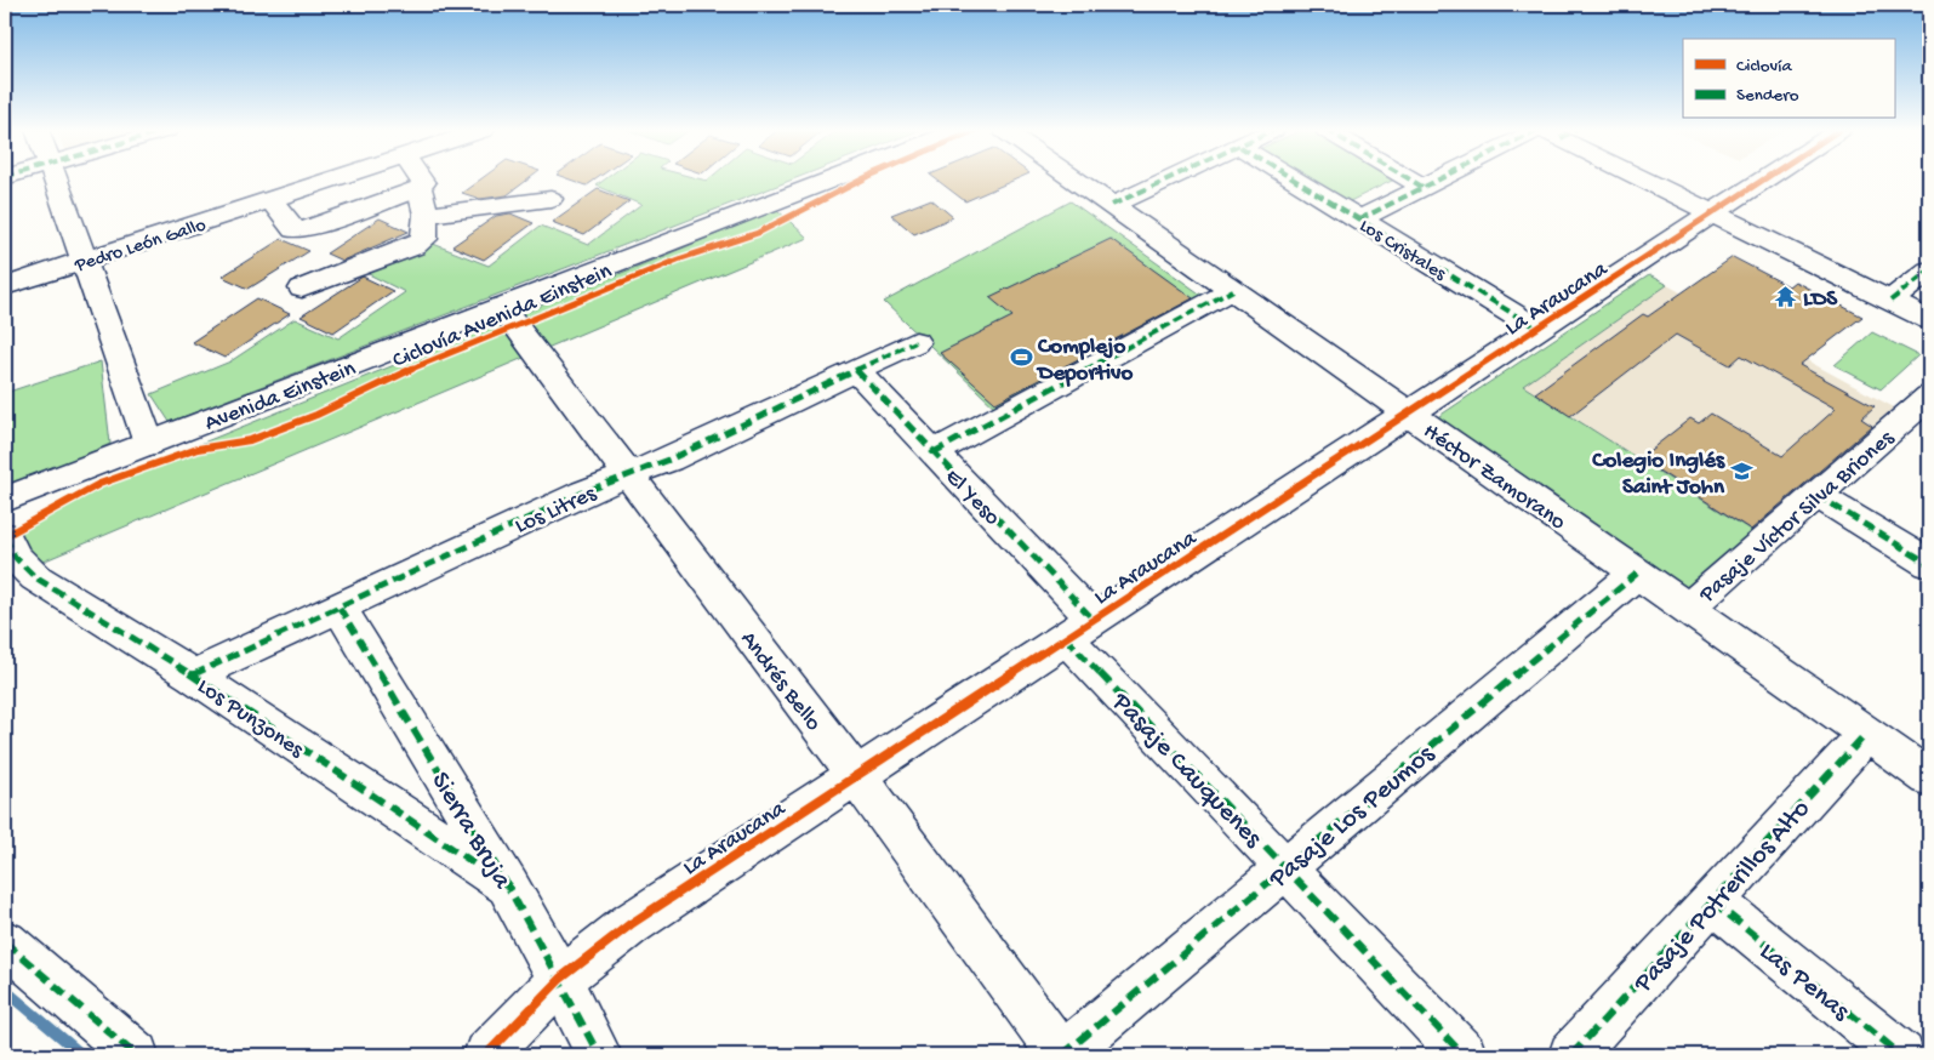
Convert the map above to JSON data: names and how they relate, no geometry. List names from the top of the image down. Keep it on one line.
{"streets":{"street":["Pedro León Gallo","Los Cristales","La Araucana","Avenida Einstein","Héctor Zamorano","El Yeso","Los Litres","Pasaje Víctor Silva Briones","Andrés Bello","Los Punzones","Pasaje Cauquenes","Pasaje Los Peumos","Sierra Bruja","Pasaje Potrerillos Alto","Las Penas"],"cycle path":["Ciclovía Avenida Einstein"]},"crossings":[["Los Cristales","La Araucana"],["La Araucana","Héctor Zamorano"],["La Araucana","El Yeso"],["La Araucana","Andrés Bello"],["La Araucana","Pasaje Cauquenes"],["La Araucana","Sierra Bruja"],["Avenida Einstein","Andrés Bello"],["Héctor Zamorano","Pasaje Víctor Silva Briones"],["Héctor Zamorano","Pasaje Los Peumos"],["Héctor Zamorano","Pasaje Potrerillos Alto"],["El Yeso","Los Litres"],["El Yeso","Pasaje Cauquenes"],["Los Litres","Andrés Bello"],["Los Litres","Los Punzones"],["Los Litres","Sierra Bruja"],["Andrés Bello","Pasaje Los Peumos"],["Los Punzones","Sierra Bruja"],["Pasaje Cauquenes","Pasaje Los Peumos"],["Pasaje Potrerillos Alto","Las Penas"]],"places":{"temple":["LDS"],"sports":["Complejo Deportivo"],"school or university":["Colegio Inglés Saint John"]},"legend":["Ciclovía","Sendero"]}
